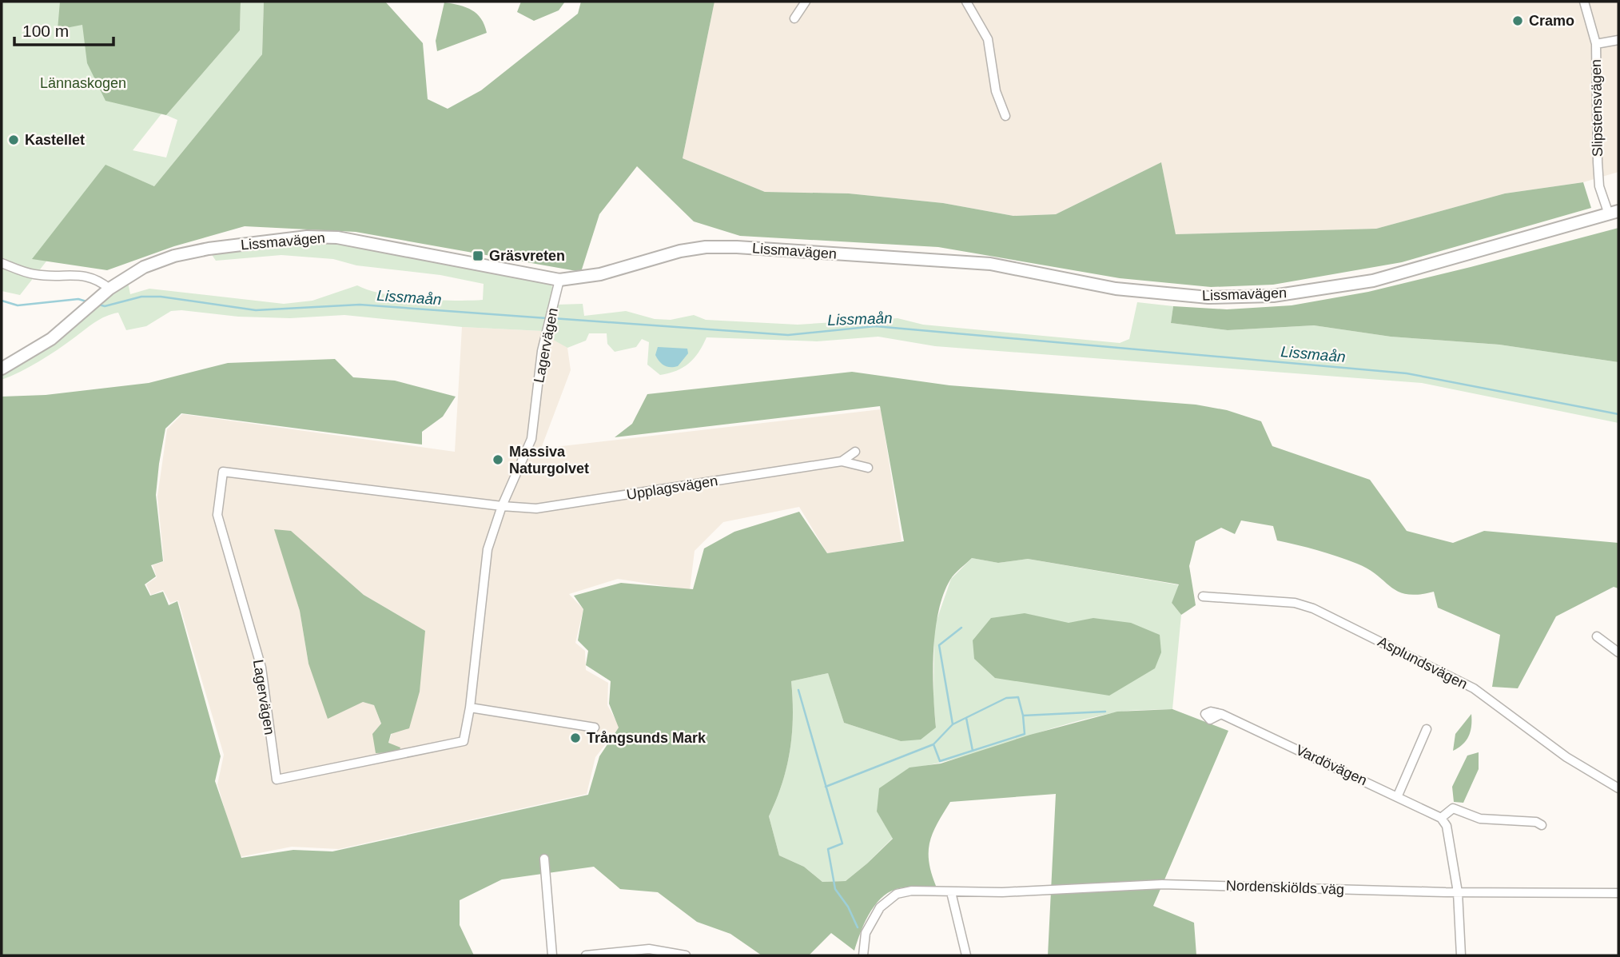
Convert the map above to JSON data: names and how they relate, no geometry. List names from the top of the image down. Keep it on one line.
{"streets":{"street":["Slipstensvägen","Lissmavägen","Lagervägen","Upplagsvägen","Asplundsvägen","Vardövägen","Nordenskiölds väg"]},"crossings":[["Slipstensvägen","Lissmavägen"],["Lissmavägen","Lagervägen"],["Lagervägen","Upplagsvägen"]],"water":["Lissmaån"],"parks":["Lännaskogen"],"places":{"other":["Cramo","Kastellet","Massiva Naturgolvet","Trångsunds Mark"],"transit":["Gräsvreten"]},"scale_bar":"100 m"}
